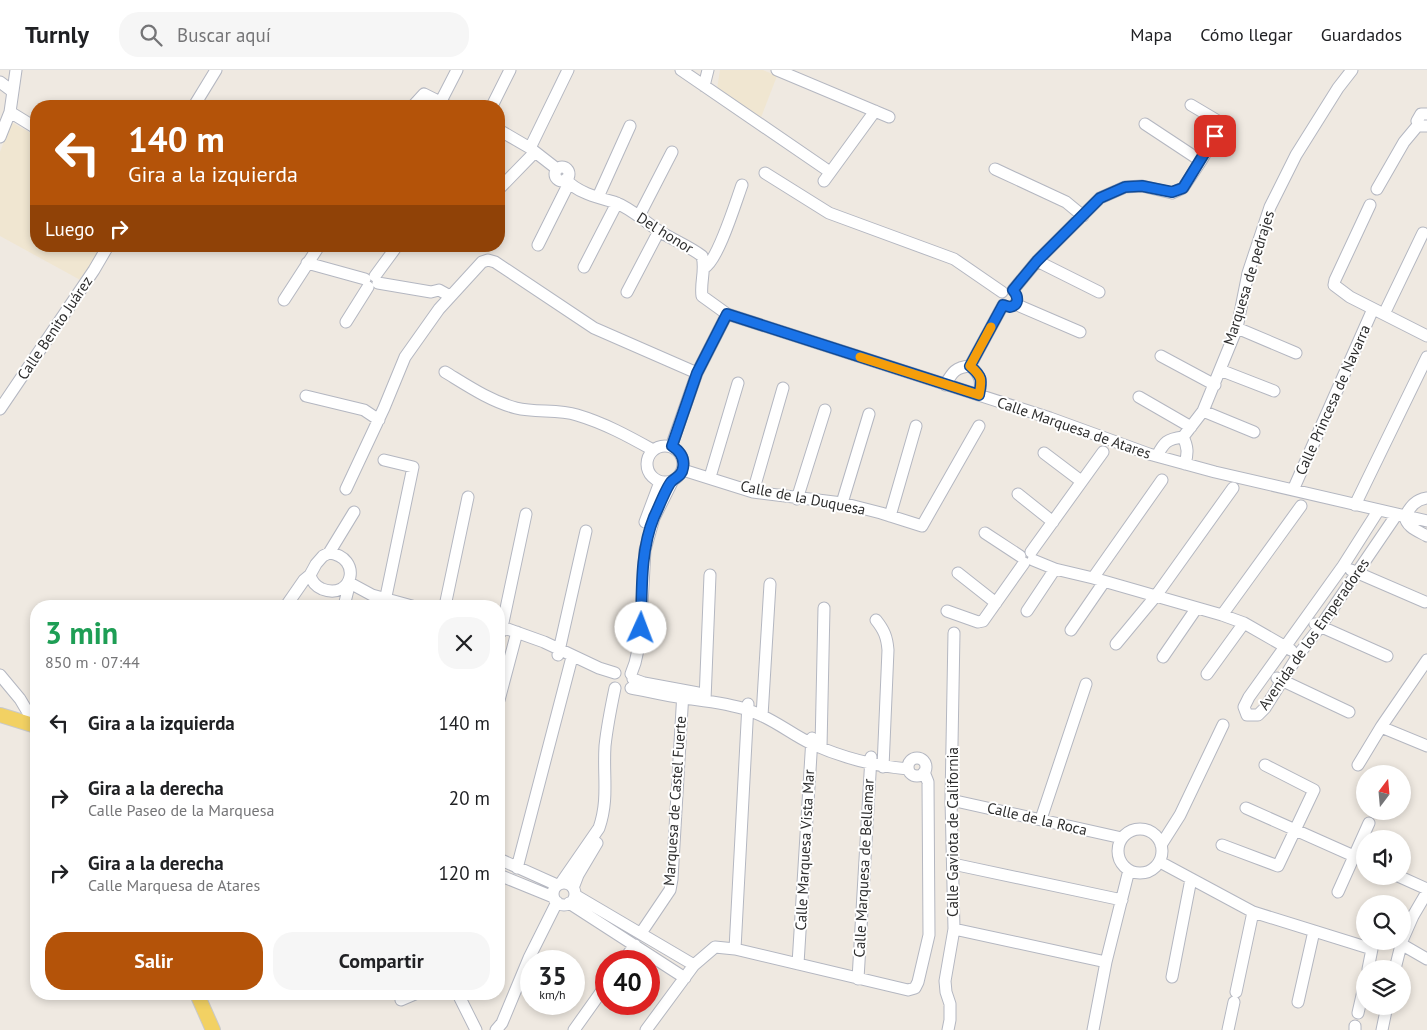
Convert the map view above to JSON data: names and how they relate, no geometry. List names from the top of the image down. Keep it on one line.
{"streets":{"street":["Del honor","Marquesa de pedrajes","Calle Benito Juárez","Calle Princesa de Navarra","Calle Marquesa de Atares","Calle de la Duquesa","Avenida de los Emperadores","Marquesa de Castel Fuerte","Calle de la Roca","Calle Gaviota de California","Calle Marquesa Vista Mar","Calle Marquesa de Bellamar"]},"crossings":[["Del honor","Calle Marquesa de Atares"],["Calle Princesa de Navarra","Calle Marquesa de Atares"],["Calle Marquesa de Atares","Avenida de los Emperadores"],["Calle de la Roca","Calle Gaviota de California"],["Calle Gaviota de California","Calle Marquesa de Bellamar"]],"north":"top","page":{"header":"Turnly","search":"Buscar aquí","nav":["Mapa","Cómo llegar","Guardados"],"turn":["140 m","Gira a la izquierda"],"then":"Luego","heading":["3 min","850 m · 07:44"],"list":[{"name":"Gira a la izquierda","value":"140 m"},{"name":"Gira a la derecha","note":"Calle Paseo de la Marquesa","value":"20 m"},{"name":"Gira a la derecha","note":"Calle Marquesa de Atares","value":"120 m"}],"buttons":["Salir","Compartir"],"speed":"35 km/h","limit":"40"}}
